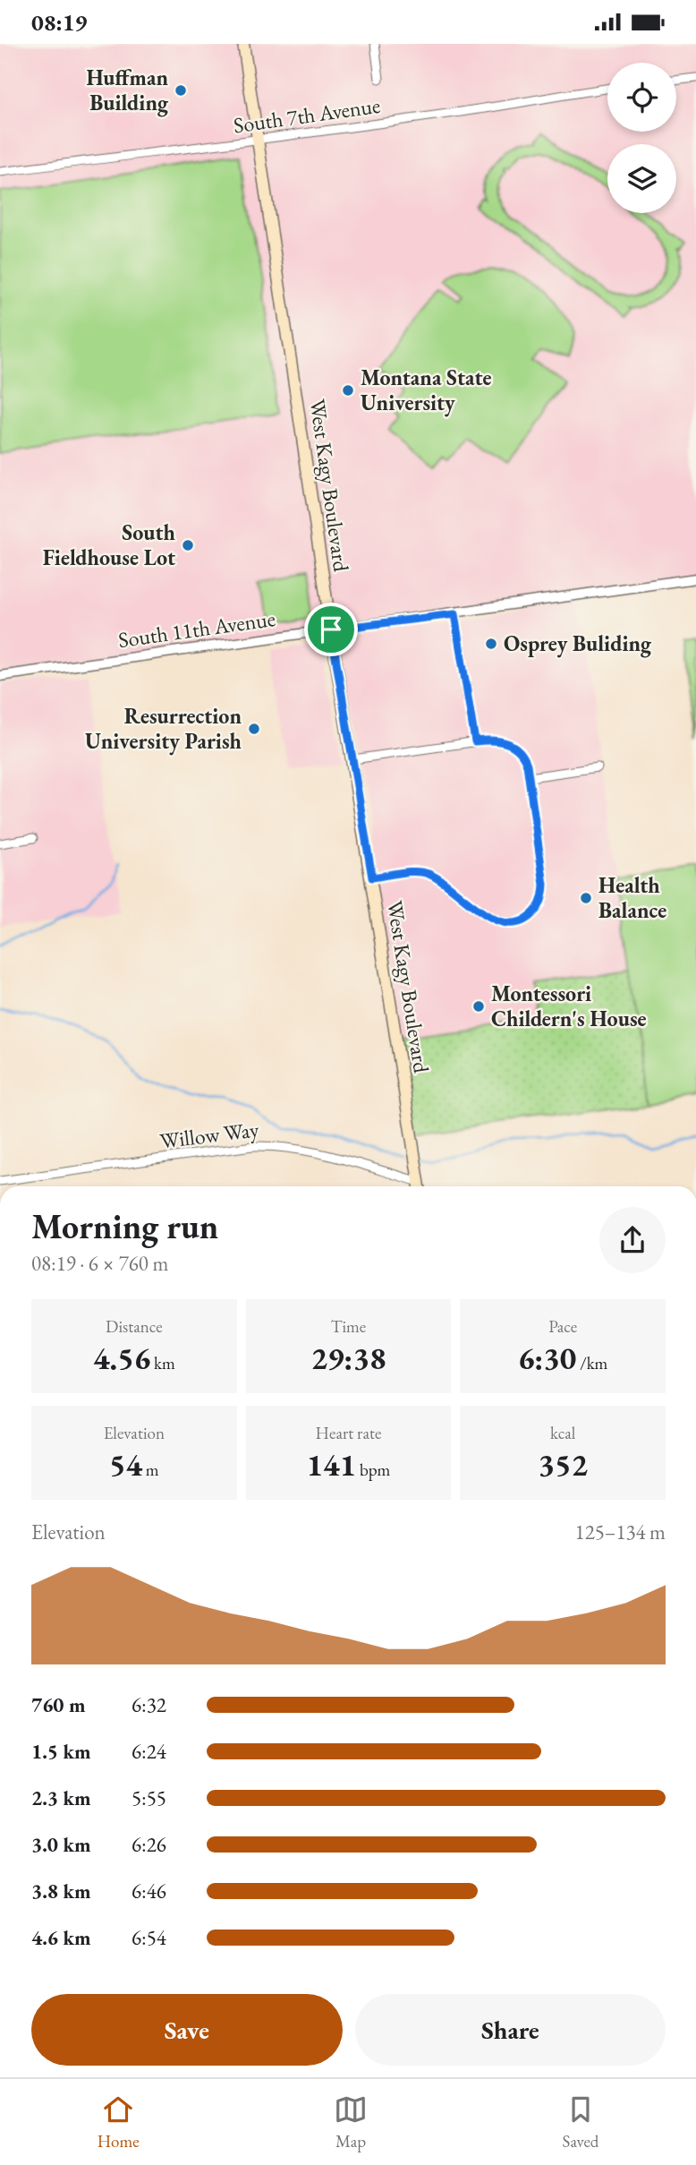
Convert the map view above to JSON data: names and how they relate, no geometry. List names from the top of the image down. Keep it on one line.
{"streets":{"main road":["West Kagy Boulevard"],"street":["South 7th Avenue","South 11th Avenue","Willow Way"]},"crossings":[["South 7th Avenue","West Kagy Boulevard"],["West Kagy Boulevard","South 11th Avenue"]],"places":["Huffman Building","Montana State University","South Fieldhouse Lot","Osprey Buliding","Resurrection University Parish","Health Balance","Montessori Childern's House"],"page":{"status":"08:19","heading":["Morning run","08:19 · 6 × 760 m"],"stats":[["Distance","4.56 km"],["Time","29:38"],["Pace","6:30 /km"],["Elevation","54 m"],["Heart rate","141 bpm"],["kcal","352"]],"chart":["Elevation","125–134 m"],"list":[{"name":"760 m","note":"6:32"},{"name":"1.5 km","note":"6:24"},{"name":"2.3 km","note":"5:55"},{"name":"3.0 km","note":"6:26"},{"name":"3.8 km","note":"6:46"},{"name":"4.6 km","note":"6:54"}],"buttons":["Save","Share"],"tabs":["Home","Map","Saved"]}}
